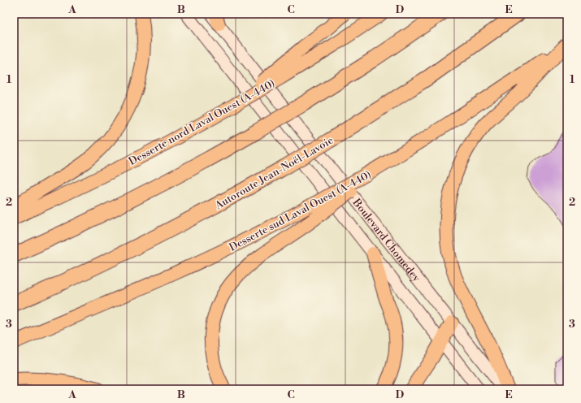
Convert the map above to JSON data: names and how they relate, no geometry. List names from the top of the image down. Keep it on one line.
{"streets":{"highway":["Autoroute Jean-Noël-Lavoie"],"main road":["Desserte nord Laval Ouest (A-440)","Desserte sud Laval Ouest (A-440)"],"street":["Boulevard Chomedey"]},"grid":{"columns":["A","B","C","D","E"],"rows":["1","2","3"]}}
